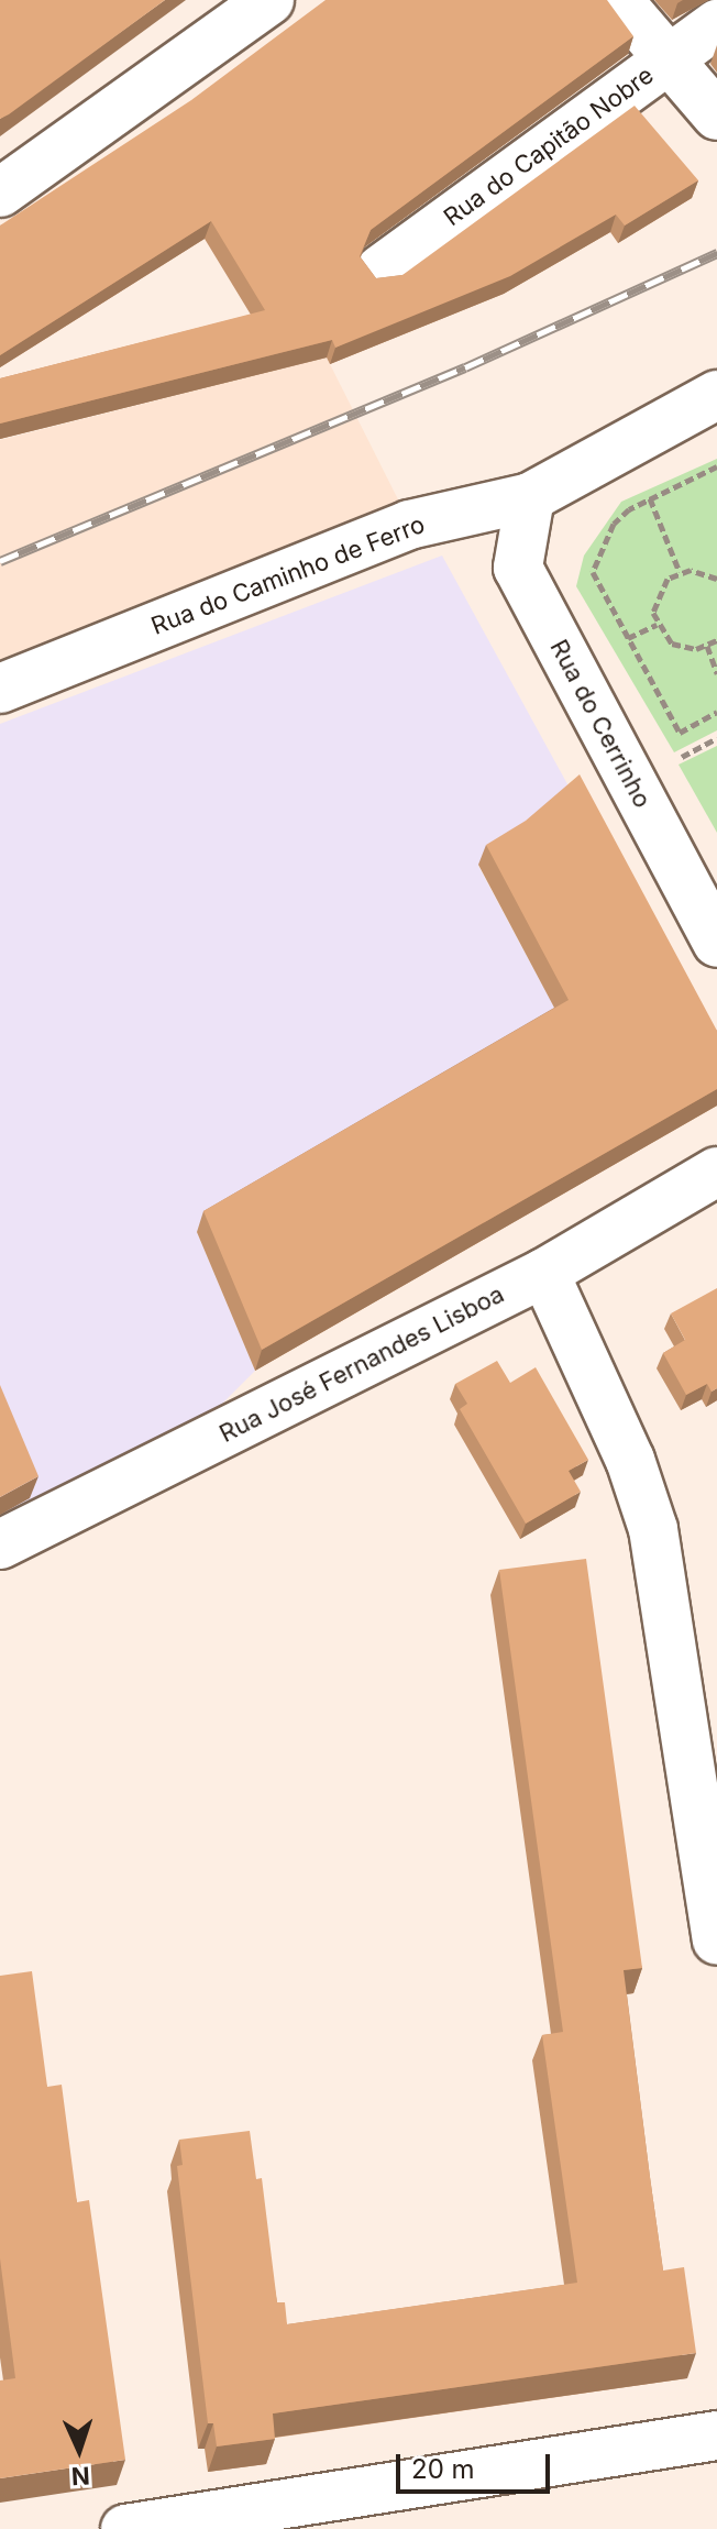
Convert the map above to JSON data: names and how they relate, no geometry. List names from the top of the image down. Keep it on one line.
{"streets":{"street":["Rua do Capitão Nobre","Rua do Caminho de Ferro","Rua do Cerrinho","Rua José Fernandes Lisboa"]},"crossings":[["Rua do Caminho de Ferro","Rua do Cerrinho"]],"scale_bar":"20 m","north":"bottom"}
